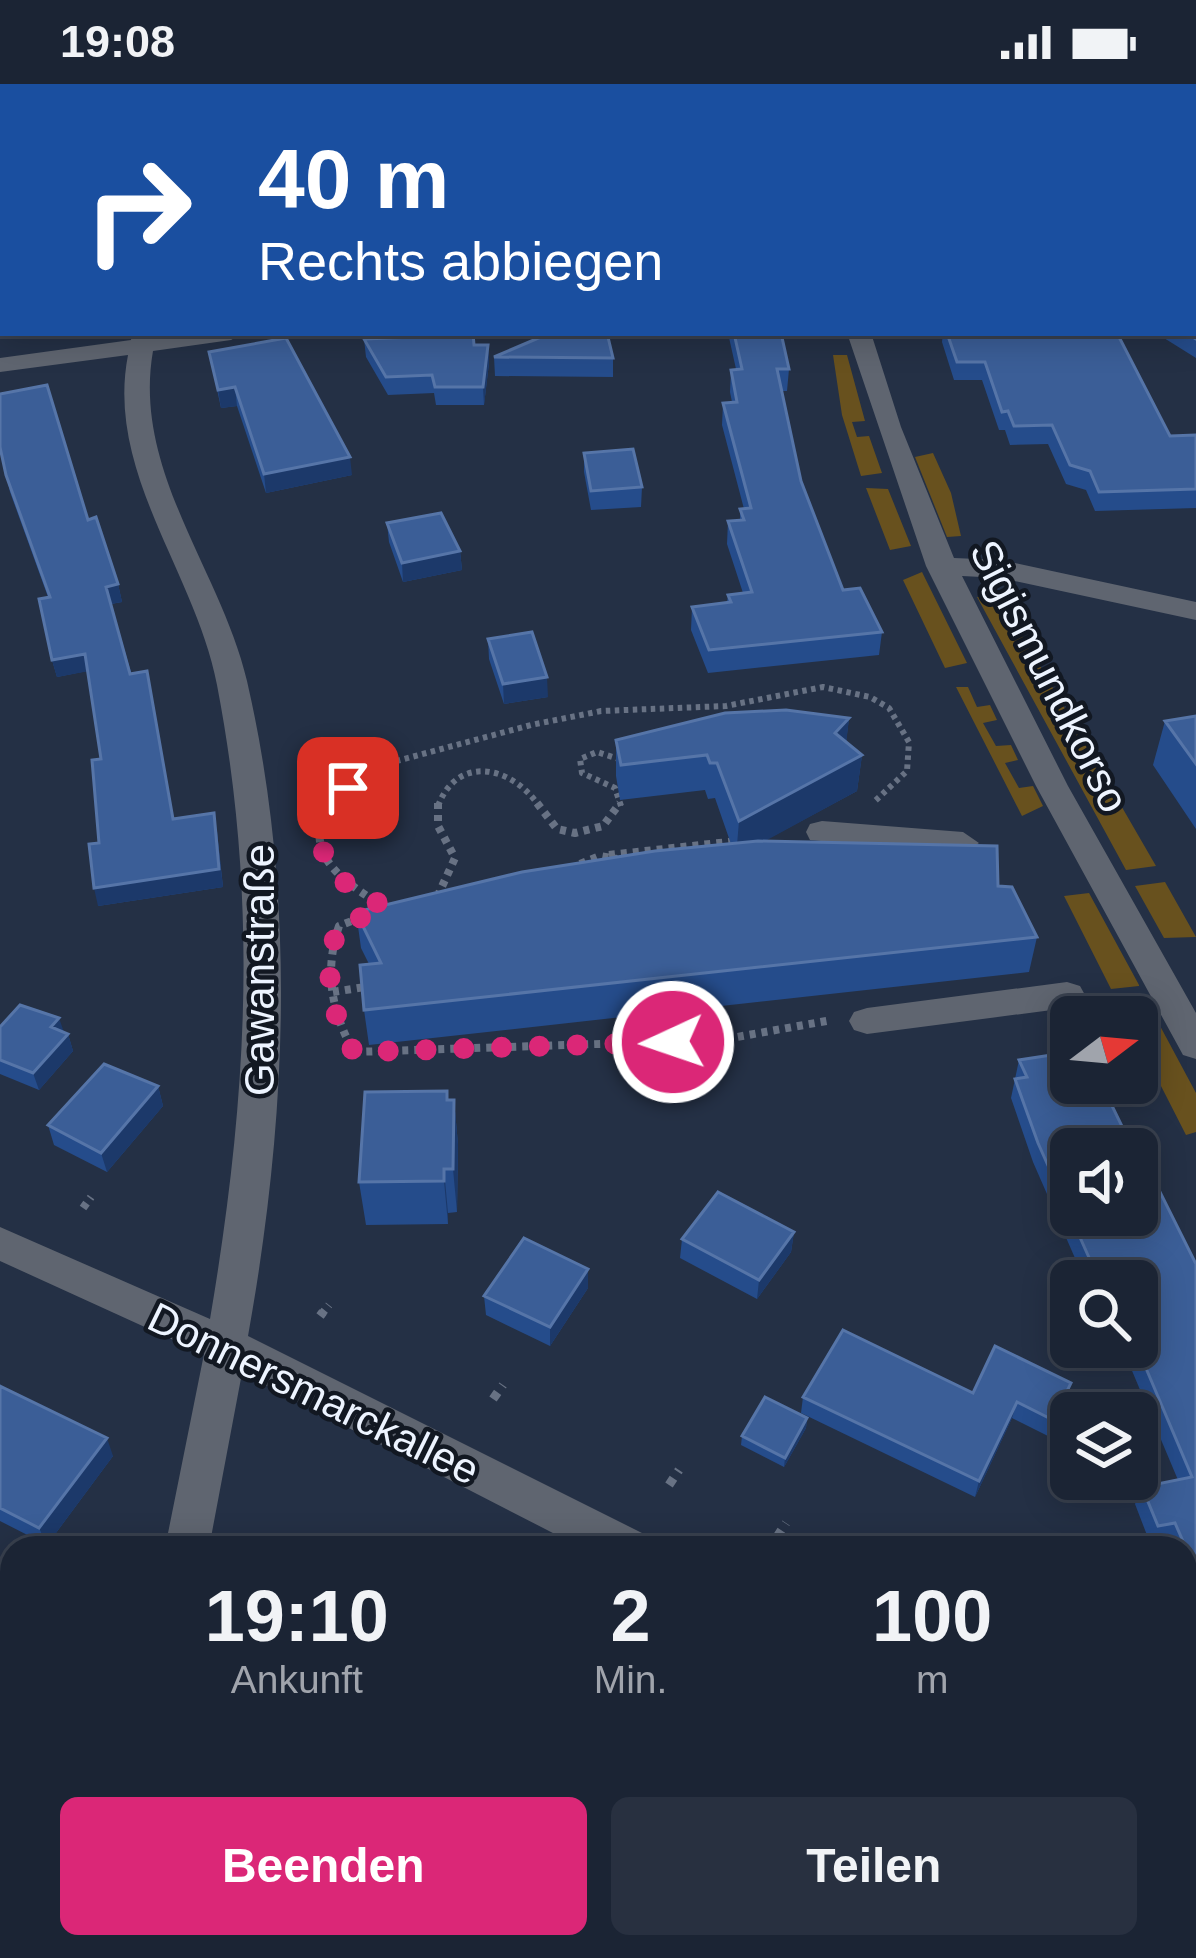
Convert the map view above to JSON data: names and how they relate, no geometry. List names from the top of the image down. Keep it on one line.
{"streets":{"street":["Sigismundkorso","Gawanstraße","Donnersmarckallee"]},"crossings":[["Gawanstraße","Donnersmarckallee"]],"north":"right","page":{"status":"19:08","turn":["40 m","Rechts abbiegen"],"eta":["19:10","Ankunft","2","Min.","100","m"],"buttons":["Beenden","Teilen"]}}
